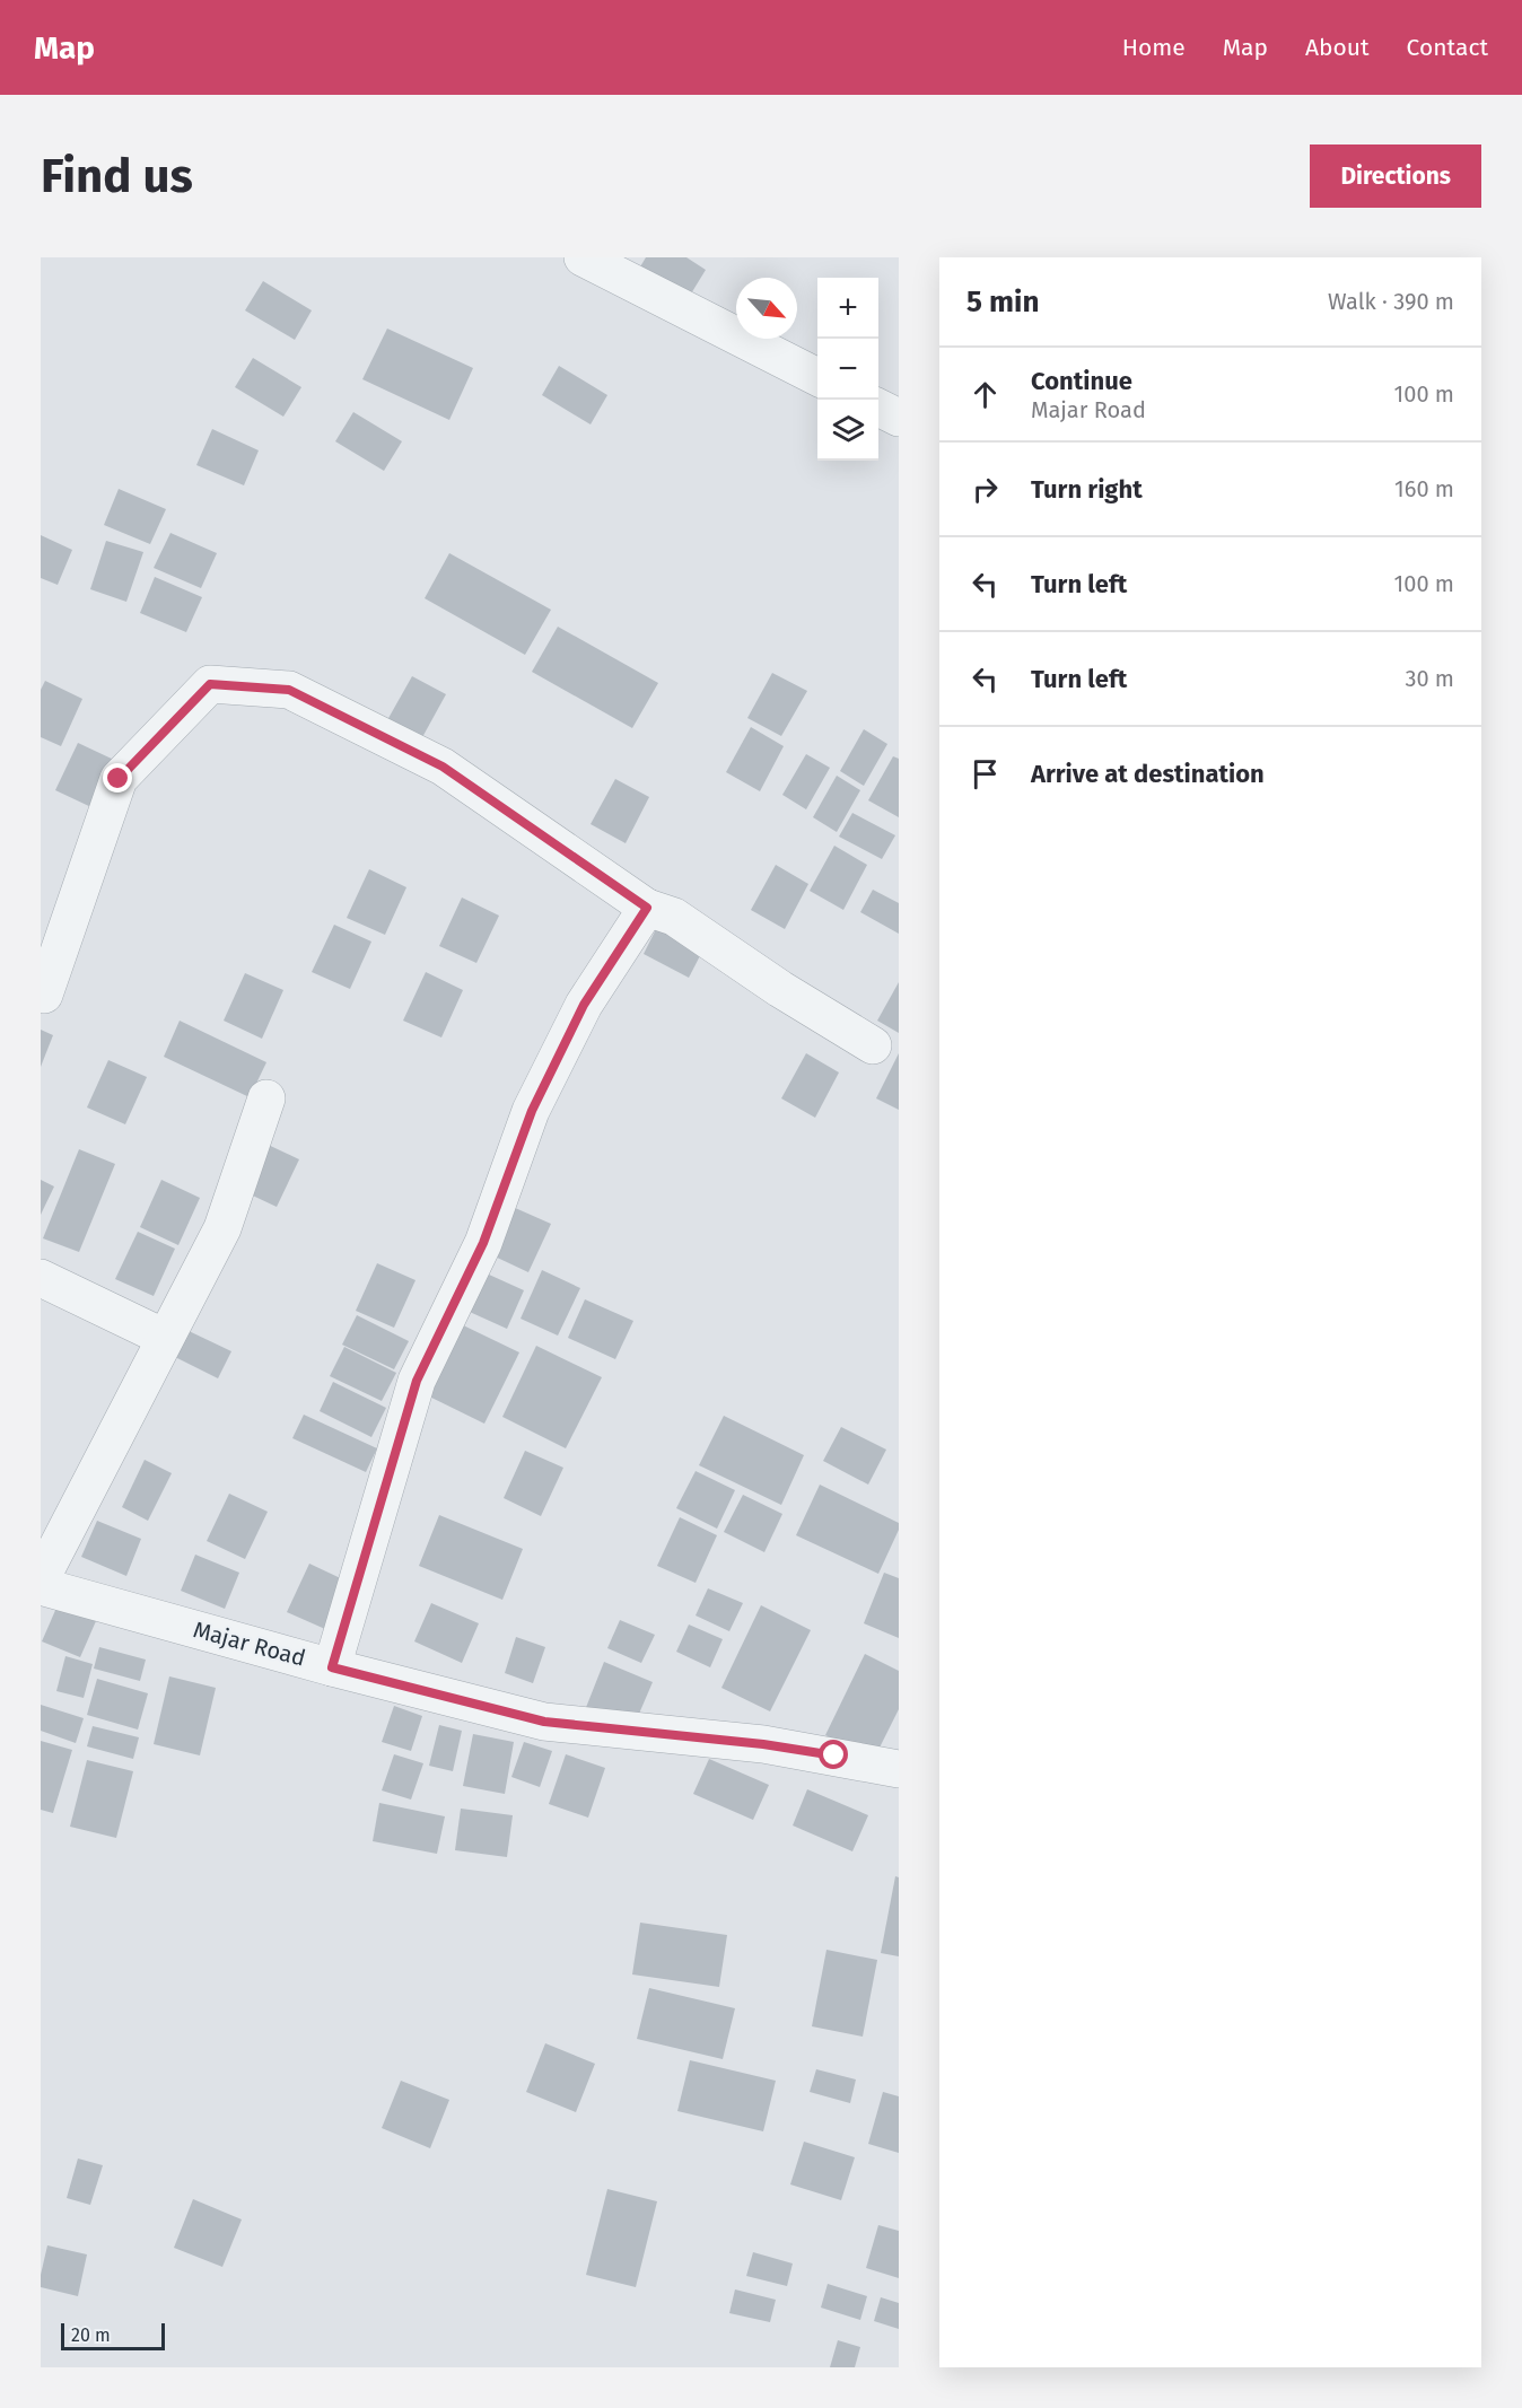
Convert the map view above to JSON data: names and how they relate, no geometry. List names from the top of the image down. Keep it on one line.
{"streets":{"street":["Majar Road"]},"scale_bar":"20 m","north":"bottom right","page":{"header":"Map","nav":["Home","Map","About","Contact"],"buttons":"Directions","title":"Find us","heading":["5 min","Walk · 390 m"],"map_buttons":["+","−"],"list":[["Continue","Majar Road","100 m"],["Turn right","160 m"],["Turn left","100 m"],["Turn left","30 m"],"Arrive at destination"],"scale":"20 m"}}
